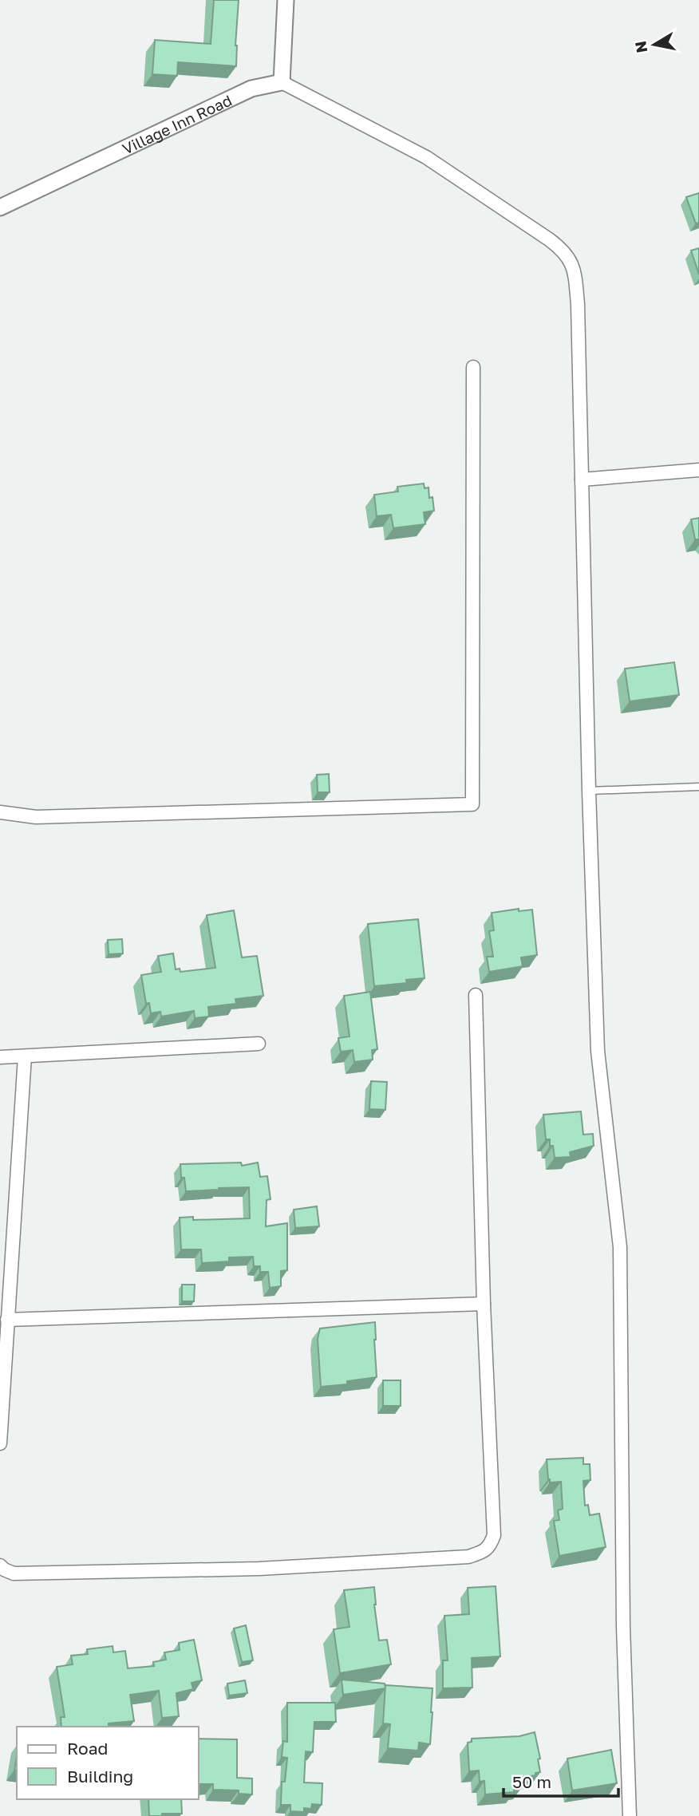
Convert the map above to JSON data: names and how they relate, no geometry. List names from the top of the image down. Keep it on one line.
{"streets":{"street":["Village Inn Road"]},"legend":["Road","Building"],"scale_bar":"50 m","north":"left"}
